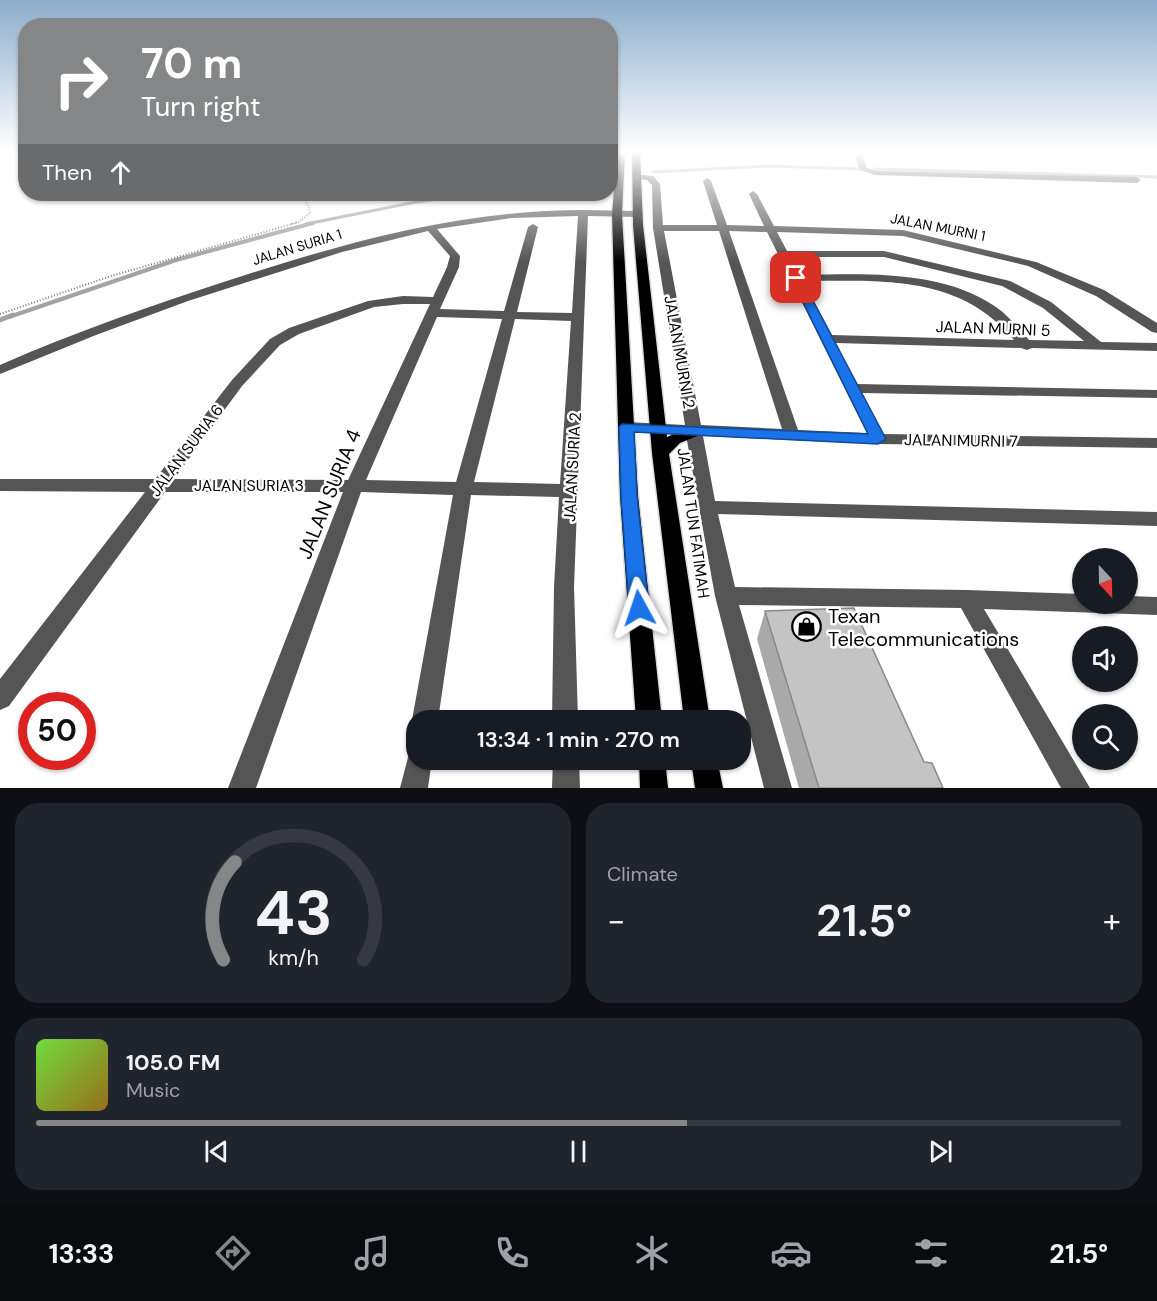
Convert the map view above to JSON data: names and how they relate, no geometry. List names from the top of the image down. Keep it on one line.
{"streets":{"main road":["JALAN TUN FATIMAH"],"street":["JALAN MURNI 1","JALAN SURIA 1","JALAN MURNI 5","JALAN MURNI 2","JALAN MURNI 7","JALAN SURIA 6","JALAN SURIA 2","JALAN SURIA 3","JALAN SURIA 4"]},"crossings":[["JALAN MURNI 1","JALAN MURNI 2"],["JALAN SURIA 1","JALAN SURIA 2"],["JALAN SURIA 1","JALAN SURIA 4"],["JALAN SURIA 1","JALAN TUN FATIMAH"],["JALAN MURNI 2","JALAN MURNI 7"],["JALAN MURNI 7","JALAN TUN FATIMAH"],["JALAN SURIA 6","JALAN SURIA 2"],["JALAN SURIA 6","JALAN SURIA 3"],["JALAN SURIA 6","JALAN SURIA 4"],["JALAN SURIA 2","JALAN SURIA 3"],["JALAN SURIA 3","JALAN SURIA 4"]],"places":{"shop":["Texan Telecommunications"]},"north":"bottom","page":{"turn":["70 m","Turn right"],"then":"Then","limit":"50","trip":"13:34 · 1 min · 270 m","tile":"Climate","heat":["−","21.5°","+"],"song":["105.0 FM","Music"],"tabs":["13:33","21.5°"],"gauge":["43","km/h"]}}
